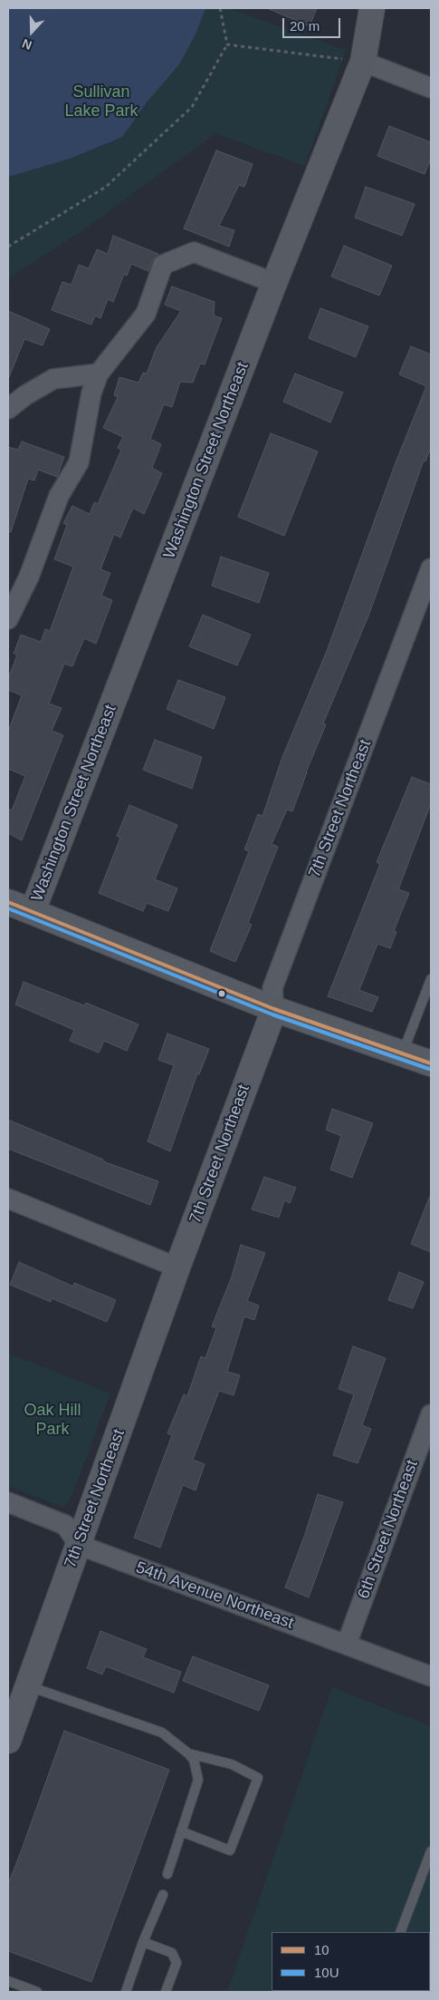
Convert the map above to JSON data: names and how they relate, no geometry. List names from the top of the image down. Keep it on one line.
{"streets":{"street":["Washington Street Northeast","7th Street Northeast","6th Street Northeast","54th Avenue Northeast"]},"crossings":[["7th Street Northeast","54th Avenue Northeast"],["6th Street Northeast","54th Avenue Northeast"]],"parks":["Sullivan Lake Park","Oak Hill Park"],"lines":["transit line 10","transit line 10U"],"legend":["10","10U"],"scale_bar":"20 m","north":"bottom"}
